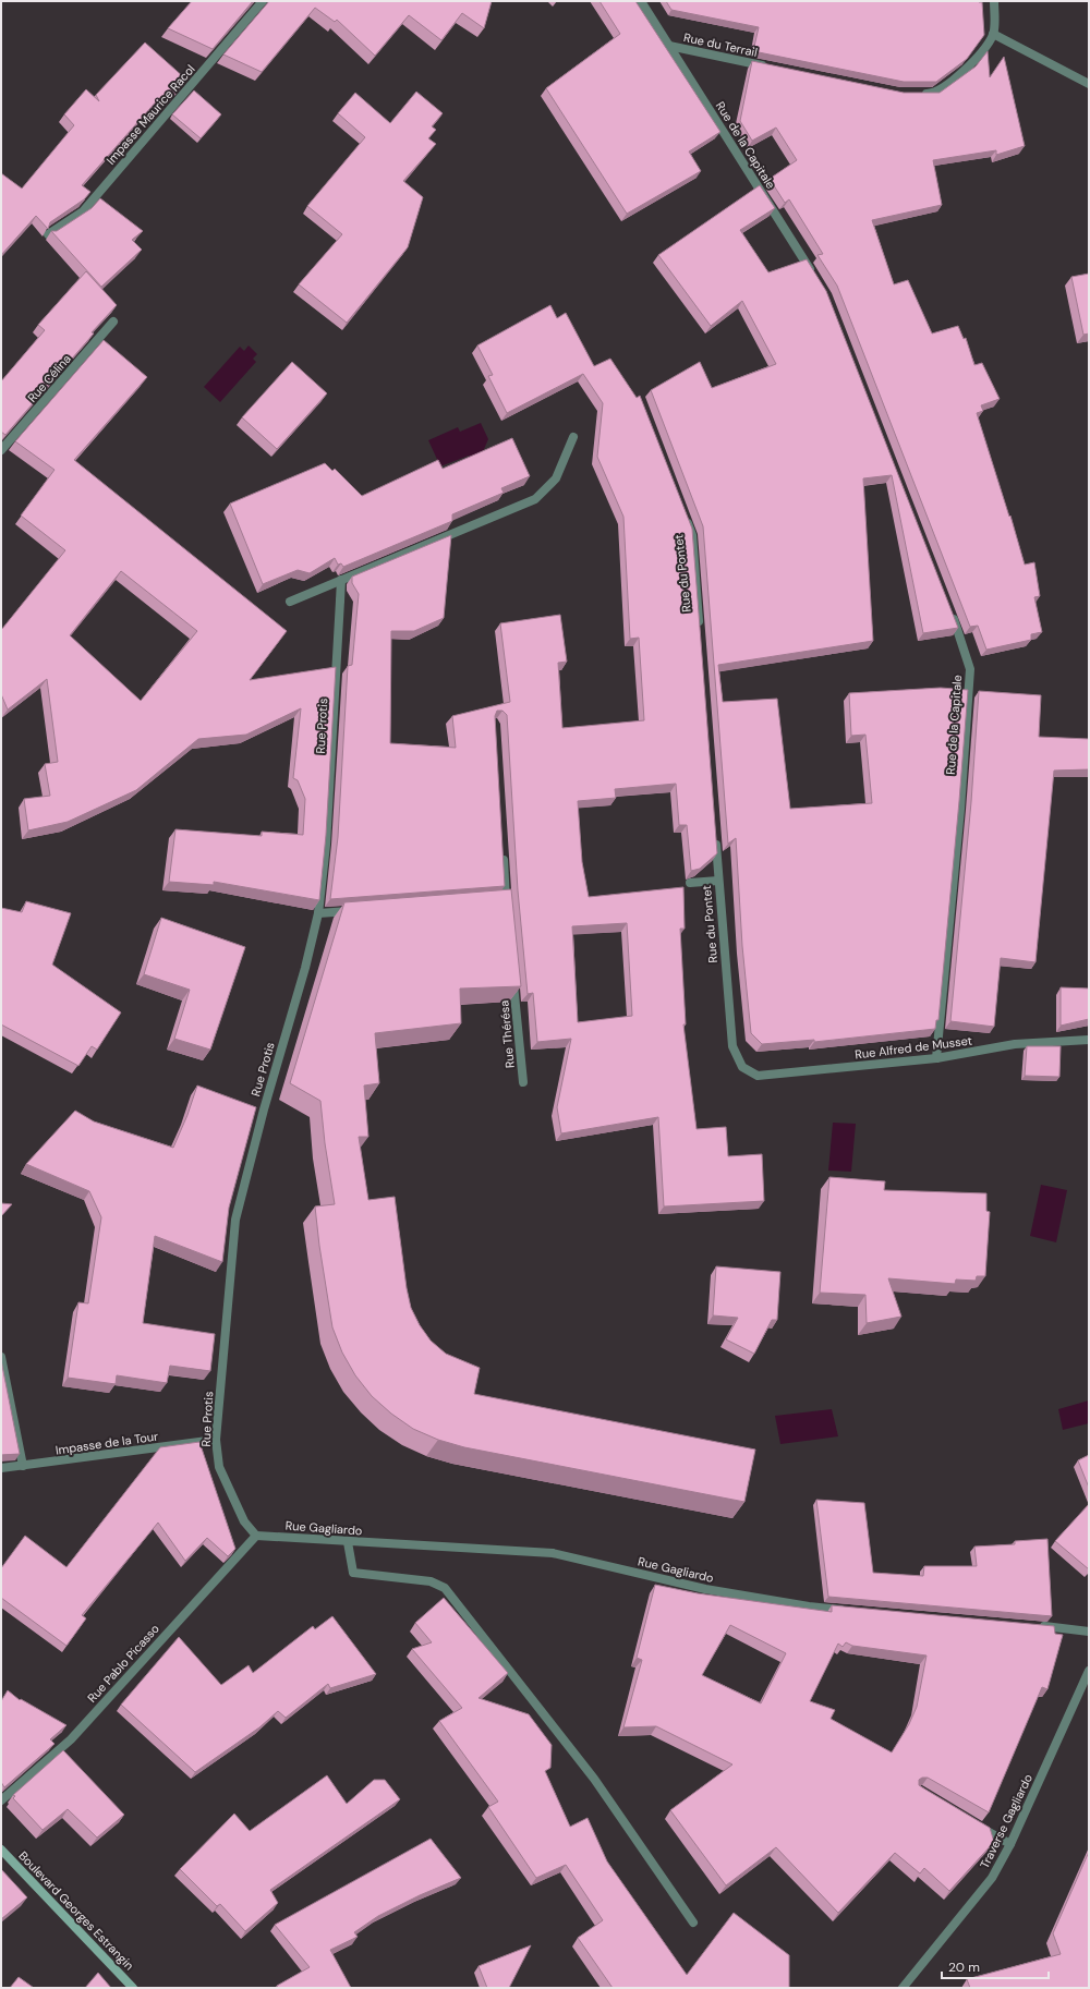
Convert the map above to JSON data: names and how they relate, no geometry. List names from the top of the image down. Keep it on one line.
{"streets":{"street":["Rue du Terrail","Impasse Maurice Racol","Rue de la Capitale","Rue Célina","Rue du Pontet","Rue Protis","Rue Thérésa","Rue Alfred de Musset","Impasse de la Tour","Rue Gagliardo","Rue Pablo Picasso","Traverse Gagliardo","Boulevard Georges Estrangin"]},"crossings":[["Rue du Terrail","Rue de la Capitale"],["Rue de la Capitale","Rue Alfred de Musset"],["Rue du Pontet","Rue Alfred de Musset"],["Rue Protis","Impasse de la Tour"],["Rue Protis","Rue Gagliardo"],["Rue Protis","Rue Pablo Picasso"],["Rue Gagliardo","Rue Pablo Picasso"]],"scale_bar":"20 m"}
